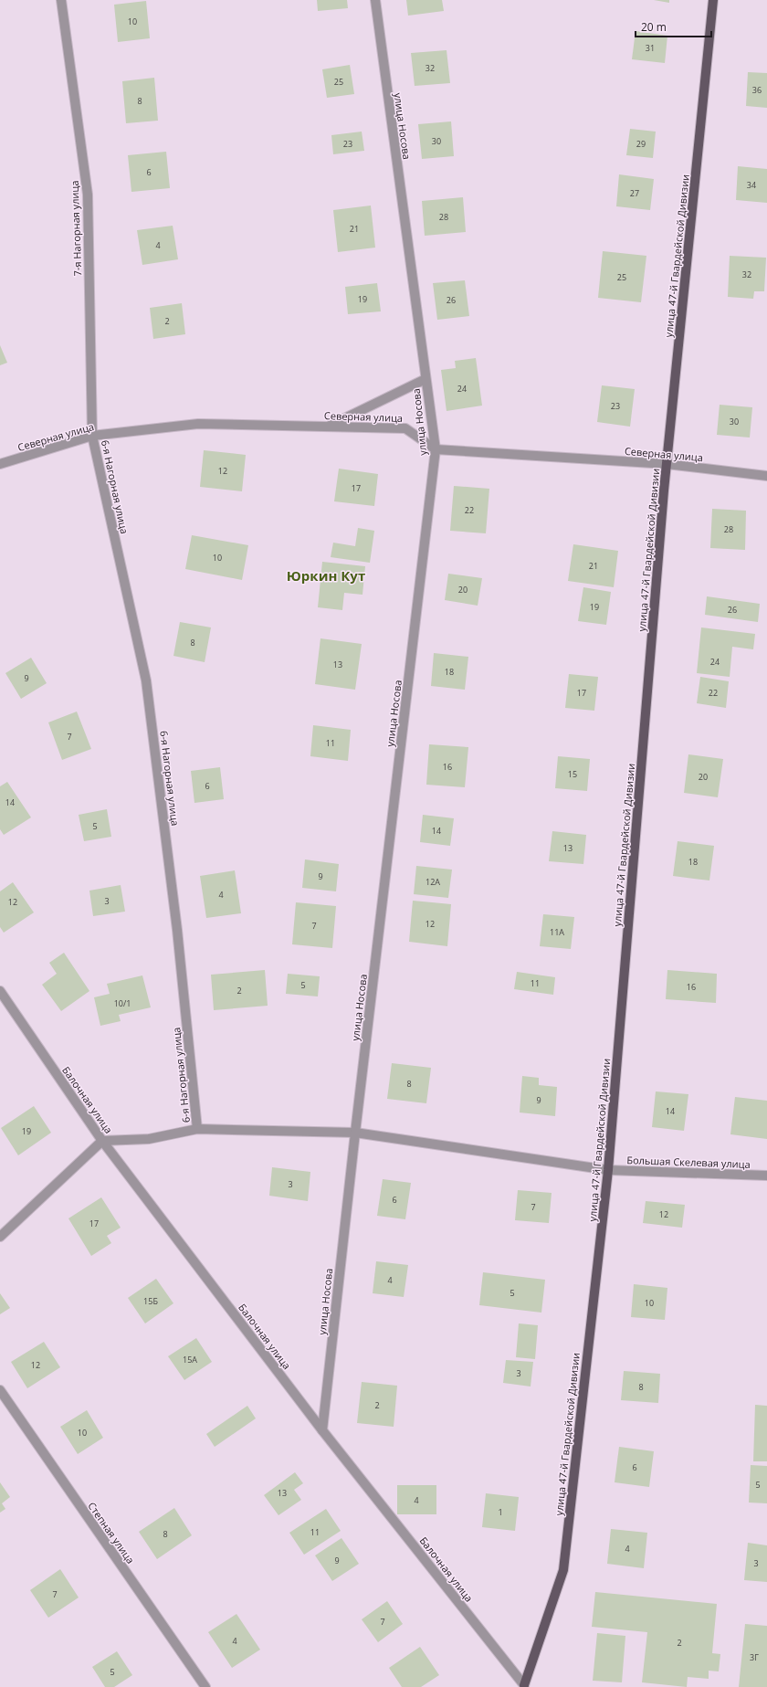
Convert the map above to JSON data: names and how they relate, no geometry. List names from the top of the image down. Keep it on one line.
{"streets":{"main road":["улица 47-й Гвардейской Дивизии"],"street":["улица Носова","7-я Нагорная улица","Северная улица","6-я Нагорная улица","Балочная улица","Большая Скелевая улица","Степная улица"]},"crossings":[["улица Носова","Северная улица"],["улица Носова","Балочная улица"],["улица Носова","Большая Скелевая улица"],["7-я Нагорная улица","Северная улица"],["7-я Нагорная улица","6-я Нагорная улица"],["улица 47-й Гвардейской Дивизии","Северная улица"],["улица 47-й Гвардейской Дивизии","Балочная улица"],["улица 47-й Гвардейской Дивизии","Большая Скелевая улица"],["Северная улица","6-я Нагорная улица"],["6-я Нагорная улица","Большая Скелевая улица"],["Балочная улица","Большая Скелевая улица"]],"districts":["Юркин Кут"],"house_numbers":["10","31","32","25","36","8","30","23","29","6","34","27","28","21","4","32","25","19","26","2","24","23","30","12","17","22","28","10","21","20","19","26","8","24","13","18","9","17","22","7","11","16","15","20","6","14","5","14","13","18","9","12А","4","3","12","12","7","11А","11","5","16","2","10/1","8","9","14","19","3","6","7","12","17","4","5","15Б","10","15А","12","3","8","2","10","6","5","13","4","1","11","8","4","9","3","7","7","4","2","3Г","5"],"scale_bar":"20 m"}
